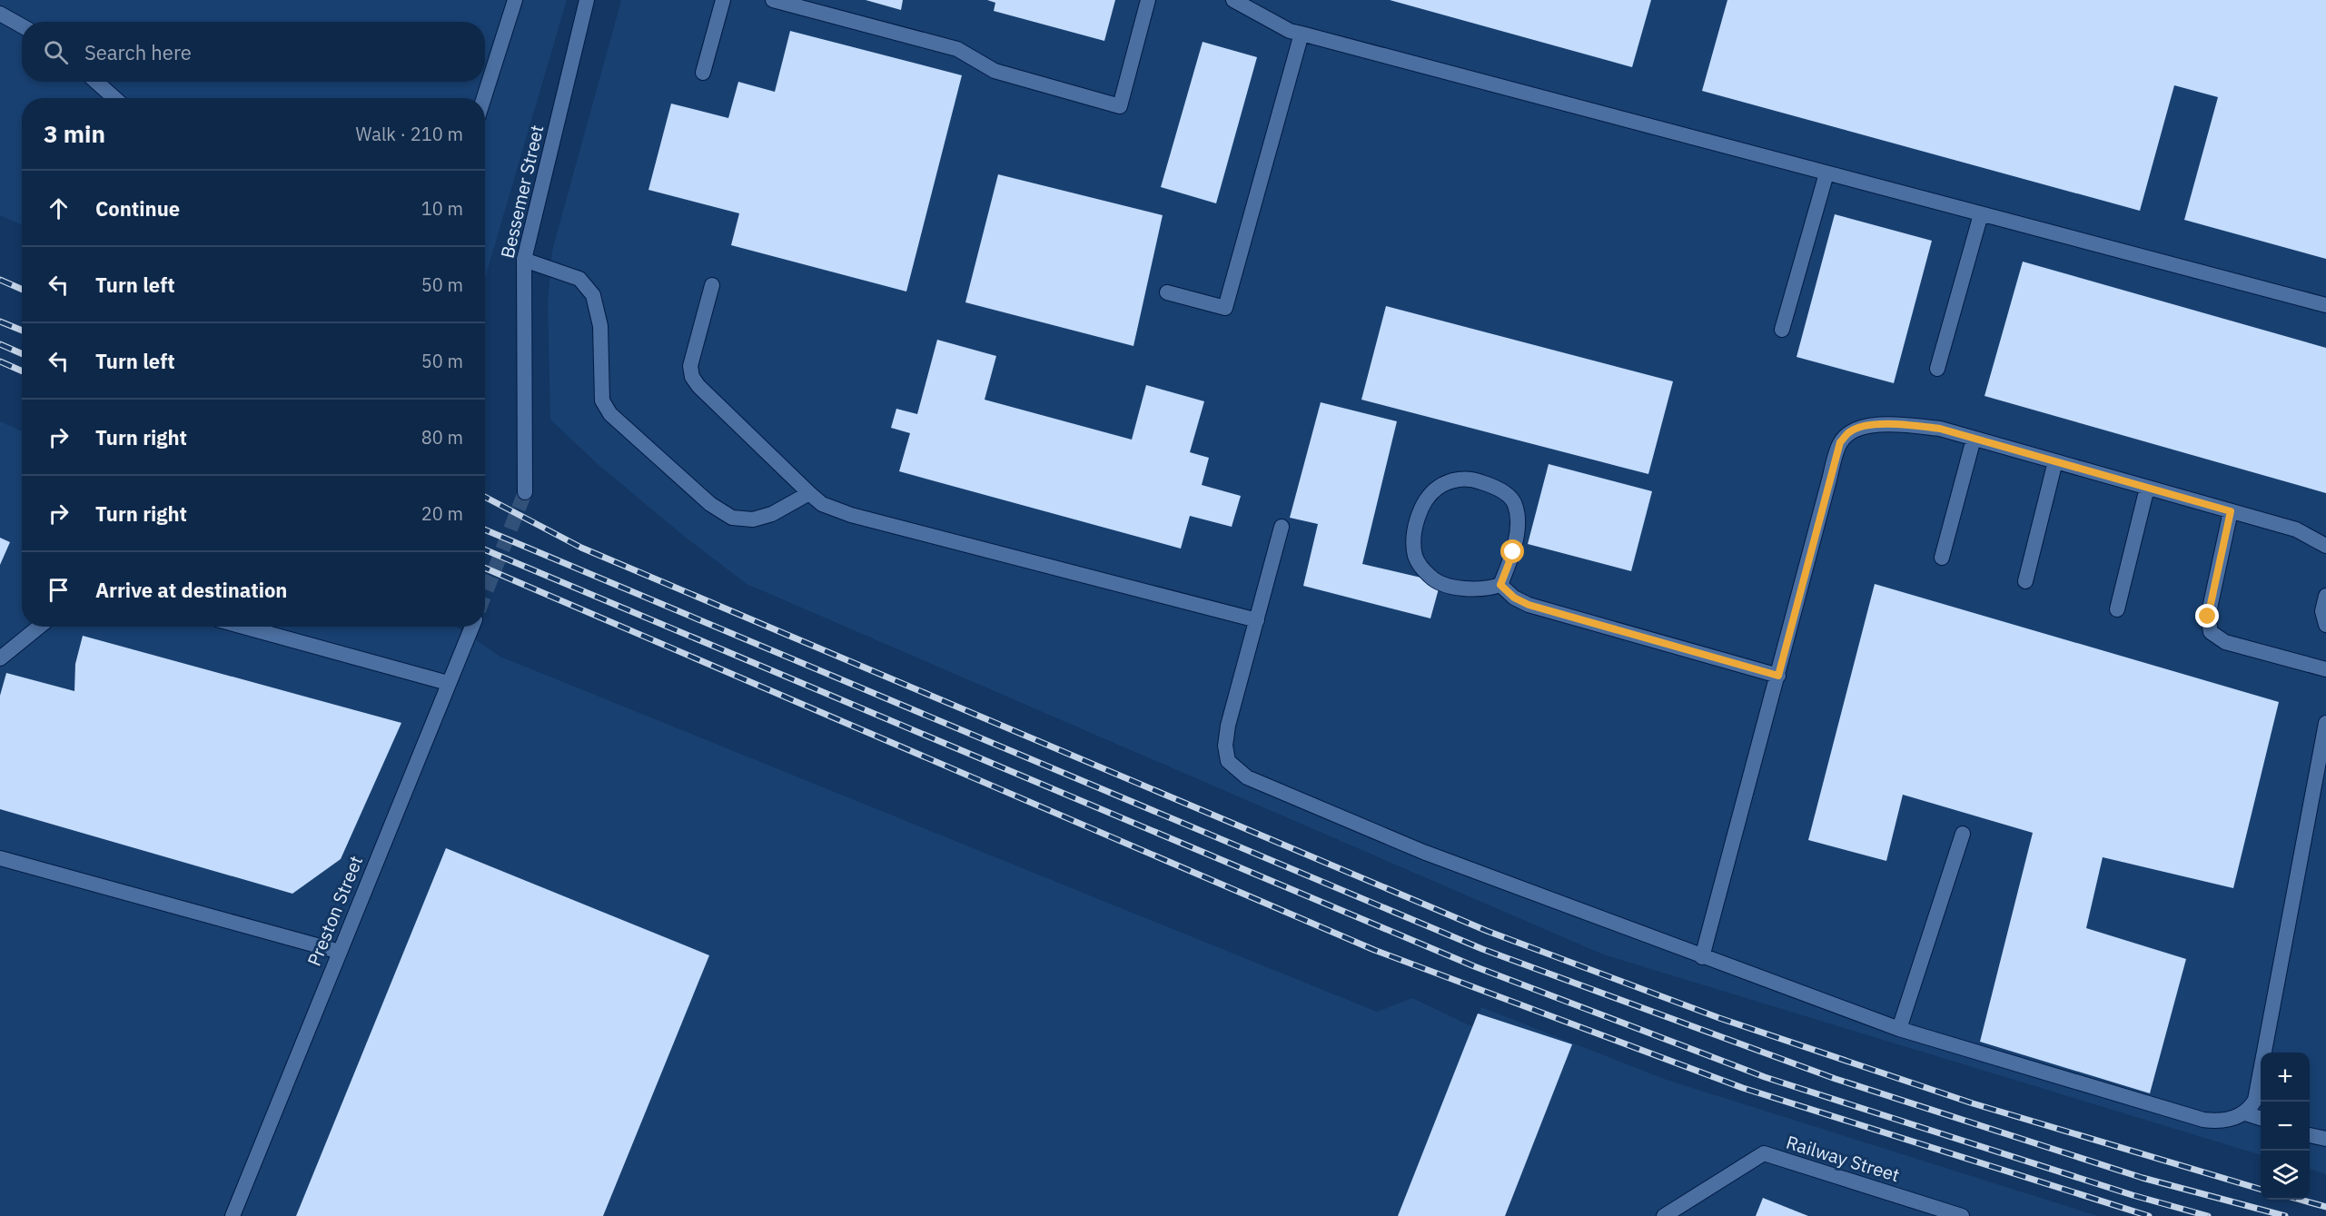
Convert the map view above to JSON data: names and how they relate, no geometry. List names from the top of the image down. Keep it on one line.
{"streets":{"street":["Bessemer Street","Preston Street","Railway Street"]},"page":{"search":"Search here","heading":["3 min","Walk · 210 m"],"list":[["Continue","10 m"],["Turn left","50 m"],["Turn left","50 m"],["Turn right","80 m"],["Turn right","20 m"],"Arrive at destination"],"map_buttons":["+","−"]}}
